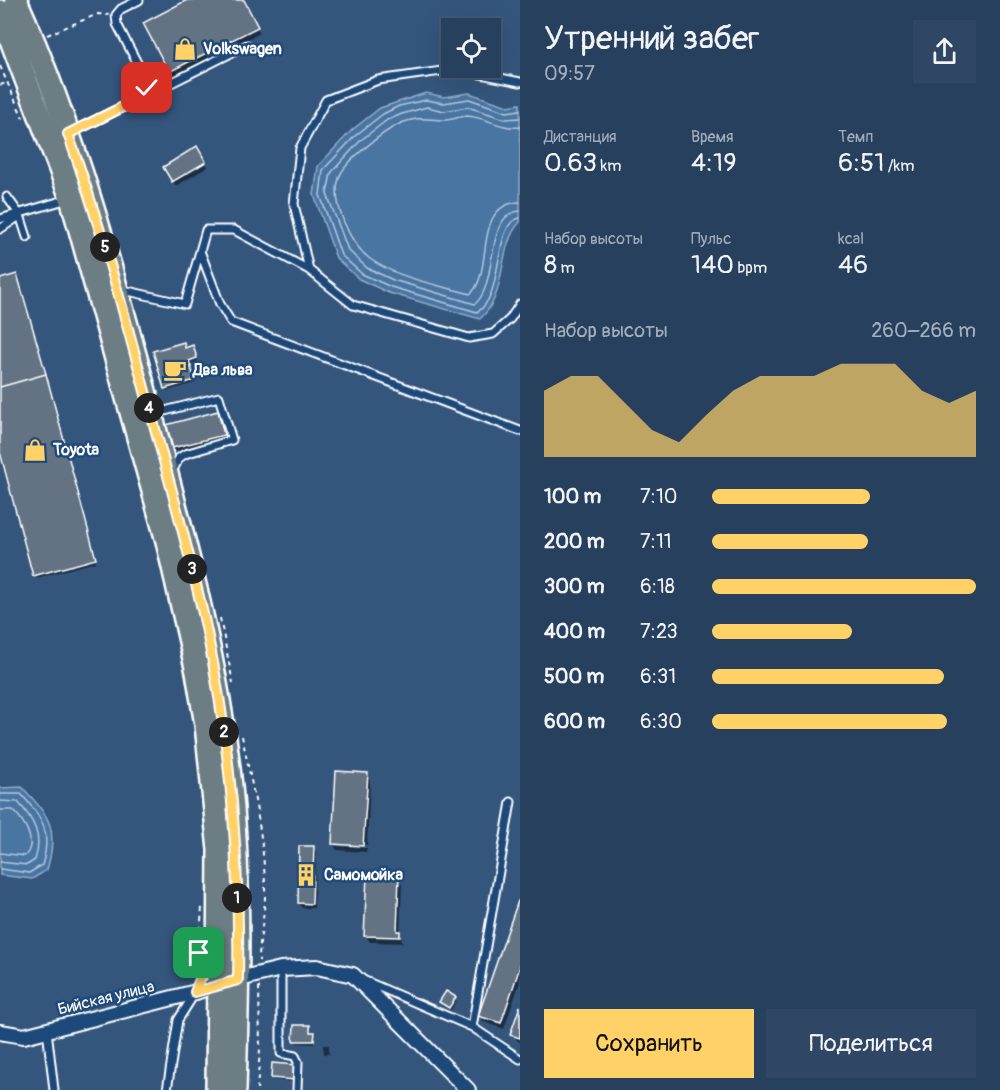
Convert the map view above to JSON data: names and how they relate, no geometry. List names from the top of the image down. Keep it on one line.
{"streets":{"street":["Бийская улица"]},"places":{"shop":["Volkswagen","Toyota"],"cafe":["Два льва"],"building":["Самомойка"]},"page":{"heading":["Утренний забег","09:57"],"stats":[["Дистанция","0.63 km"],["Время","4:19"],["Темп","6:51 /km"],["Набор высоты","8 m"],["Пульс","140 bpm"],["kcal","46"]],"pins":["5","4","3","2","1"],"chart":["Набор высоты","260–266 m"],"list":[{"name":"100 m","note":"7:10"},{"name":"200 m","note":"7:11"},{"name":"300 m","note":"6:18"},{"name":"400 m","note":"7:23"},{"name":"500 m","note":"6:31"},{"name":"600 m","note":"6:30"}],"buttons":["Сохранить","Поделиться"]}}
